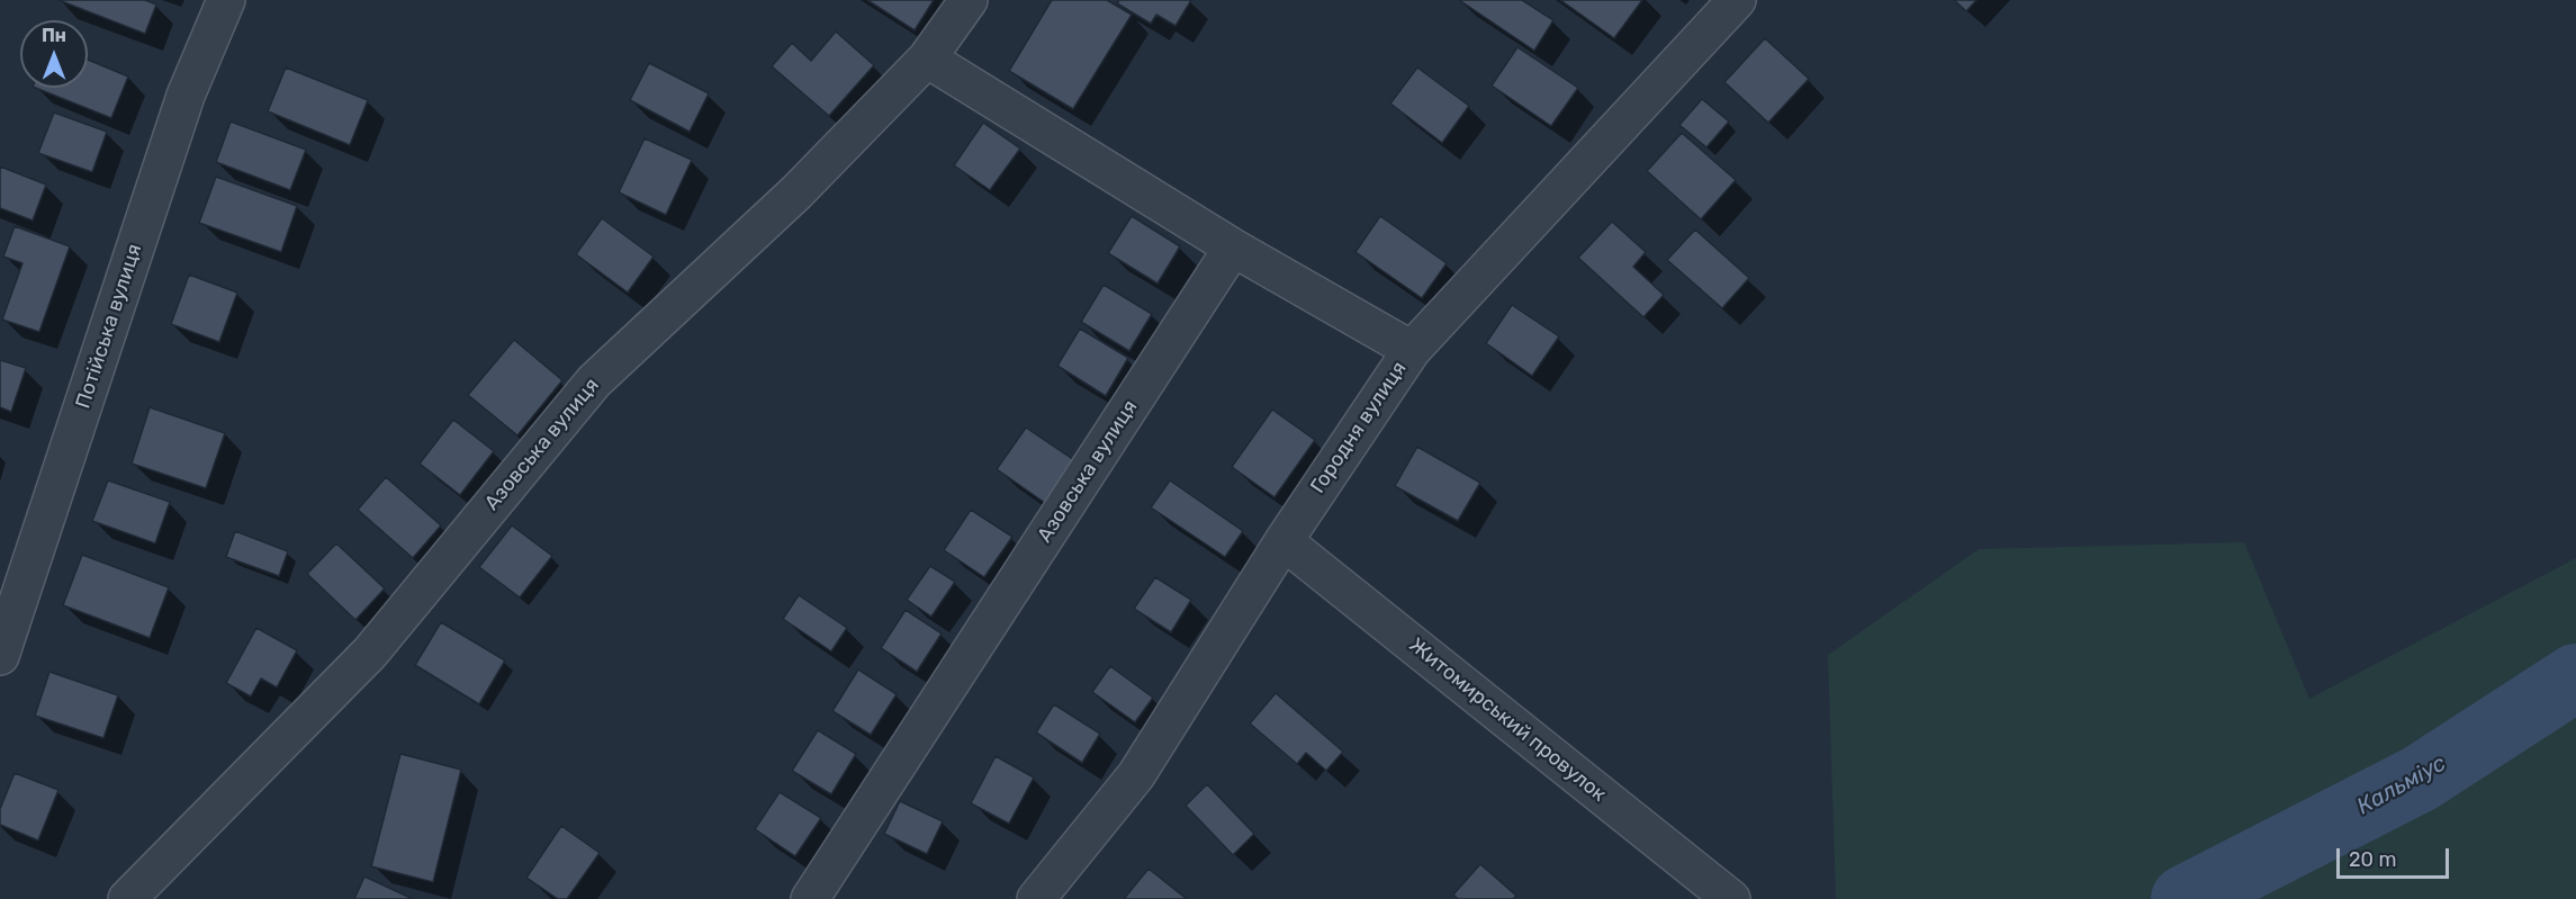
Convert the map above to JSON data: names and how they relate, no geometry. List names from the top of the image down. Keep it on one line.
{"streets":{"street":["Потійська вулиця","Городня вулиця","Азовська вулиця","Житомирський провулок"]},"crossings":[["Городня вулиця","Житомирський провулок"]],"water":["Кальміус"],"scale_bar":"20 m","north":"top"}
